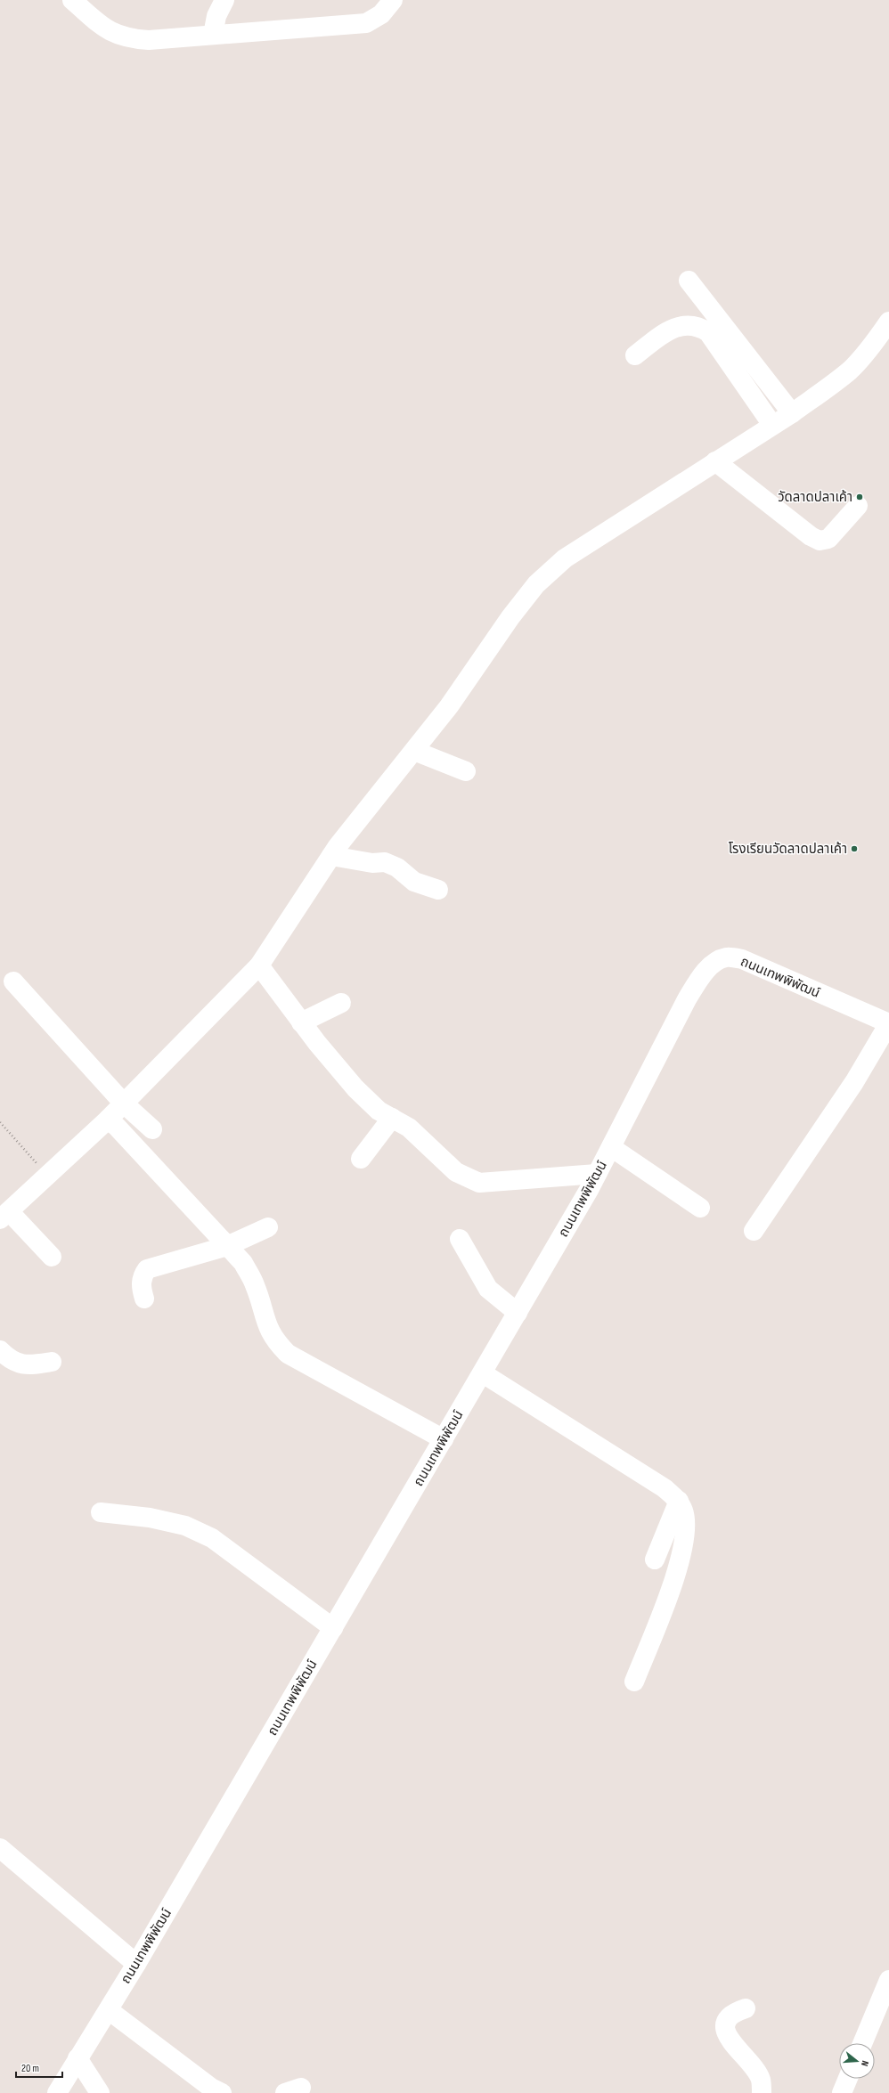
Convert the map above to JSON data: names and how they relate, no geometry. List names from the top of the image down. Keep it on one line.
{"streets":{"street":["ถนนเทพพิพัฒน์"]},"places":["วัดลาดปลาเค้า","โรงเรียนวัดลาดปลาเค้า"],"scale_bar":"20 m","north":"right"}
